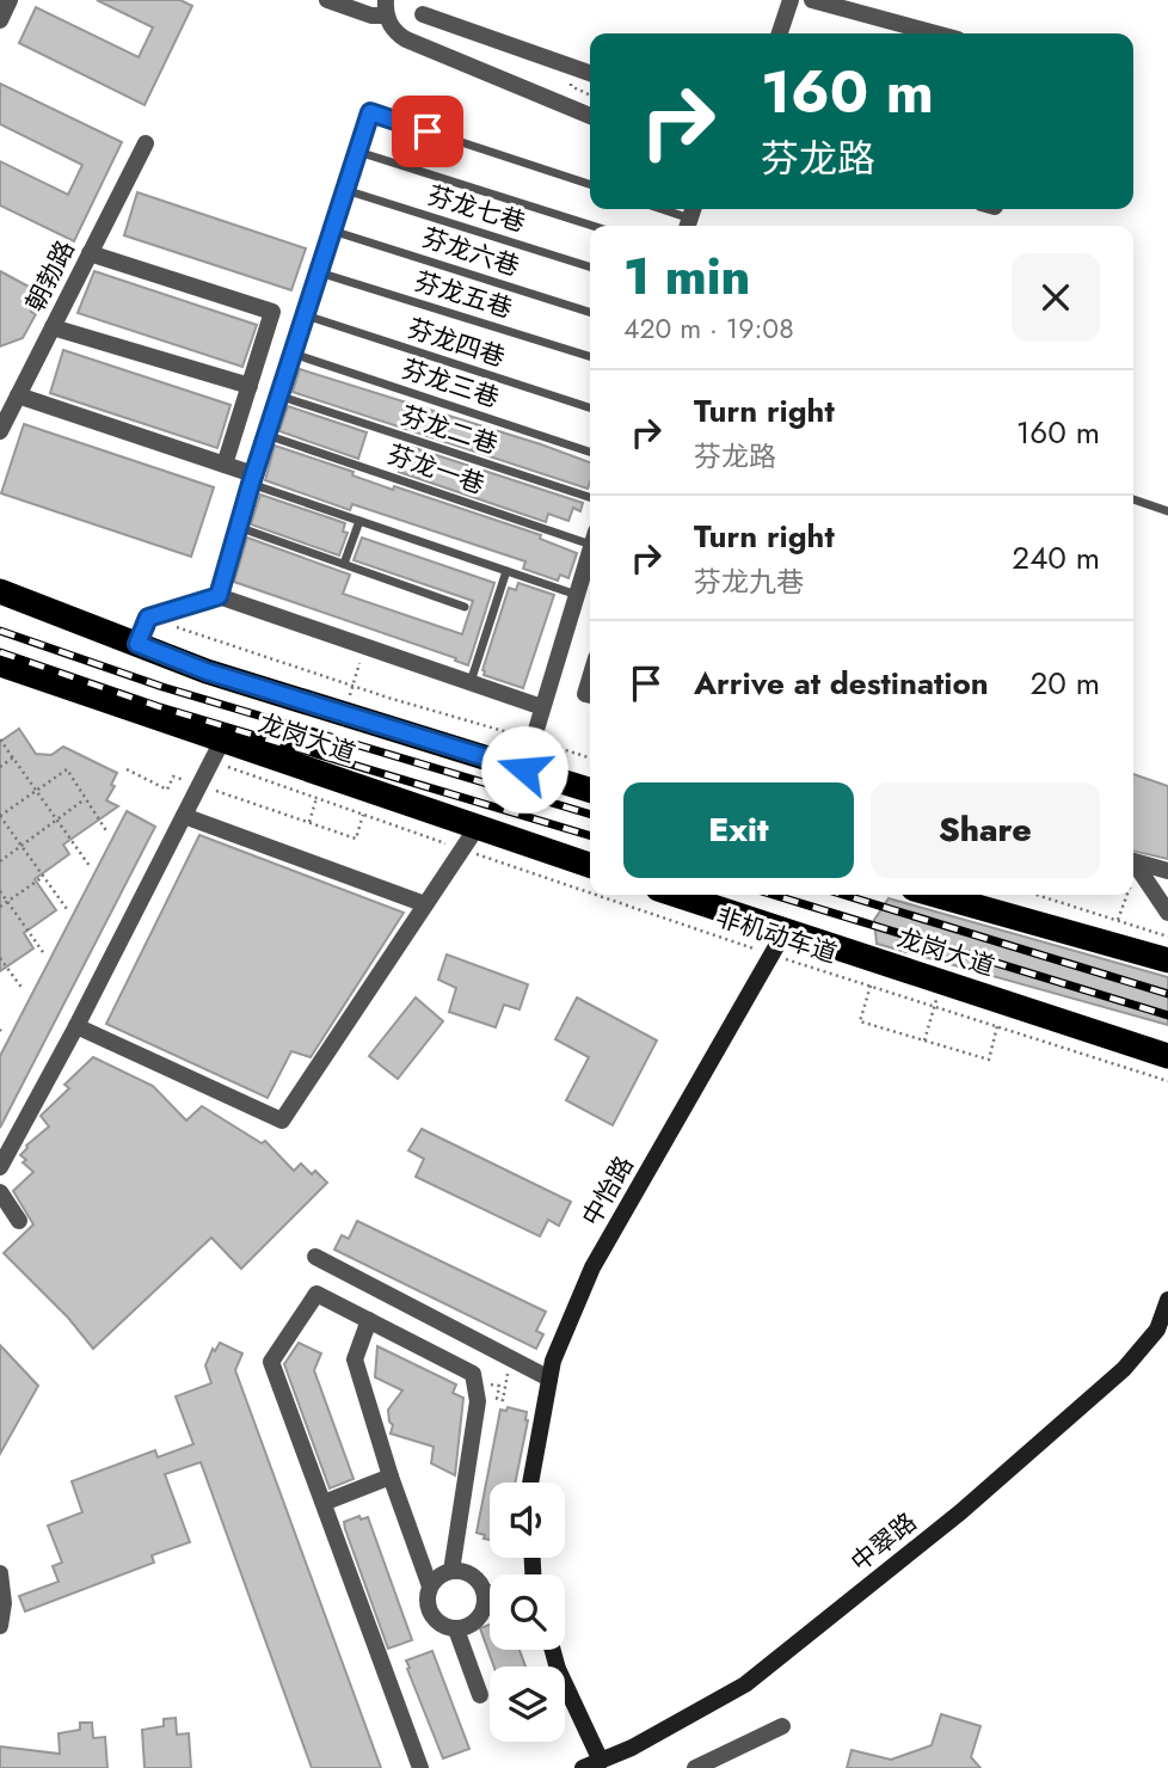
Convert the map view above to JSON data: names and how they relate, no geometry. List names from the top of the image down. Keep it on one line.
{"streets":{"highway":["龙岗大道"],"street":["朝勃路","中怡路","中翠路"],"lane":["芬龙七巷","芬龙六巷","芬龙五巷","芬龙四巷","芬龙三巷","芬龙二巷","芬龙一巷"],"path":["非机动车道"]},"crossings":[["龙岗大道","非机动车道"],["龙岗大道","中怡路"],["非机动车道","中怡路"]],"page":{"turn":["160 m","芬龙路"],"heading":["1 min","420 m · 19:08"],"list":[{"name":"Turn right","note":"芬龙路","value":"160 m"},{"name":"Turn right","note":"芬龙九巷","value":"240 m"},{"name":"Arrive at destination","value":"20 m"}],"buttons":["Exit","Share"]}}
